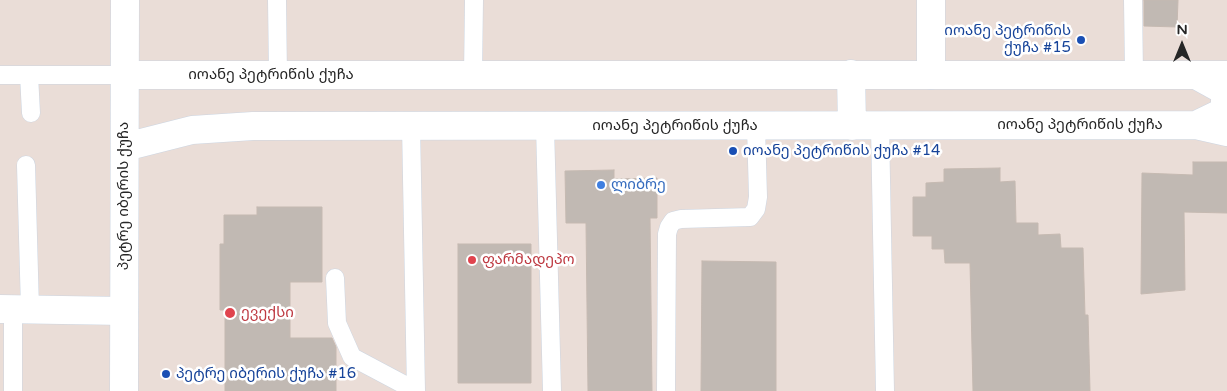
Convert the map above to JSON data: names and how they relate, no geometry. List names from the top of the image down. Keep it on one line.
{"streets":{"street":["იოანე პეტრიწის ქუჩა","პეტრე იბერის ქუჩა"]},"crossings":[["იოანე პეტრიწის ქუჩა","პეტრე იბერის ქუჩა"]],"places":["იოანე პეტრიწის ქუჩა #15","იოანე პეტრიწის ქუჩა #14","ლიბრე","ფარმადეპო","ევექსი","პეტრე იბერის ქუჩა #16"],"north":"top"}
